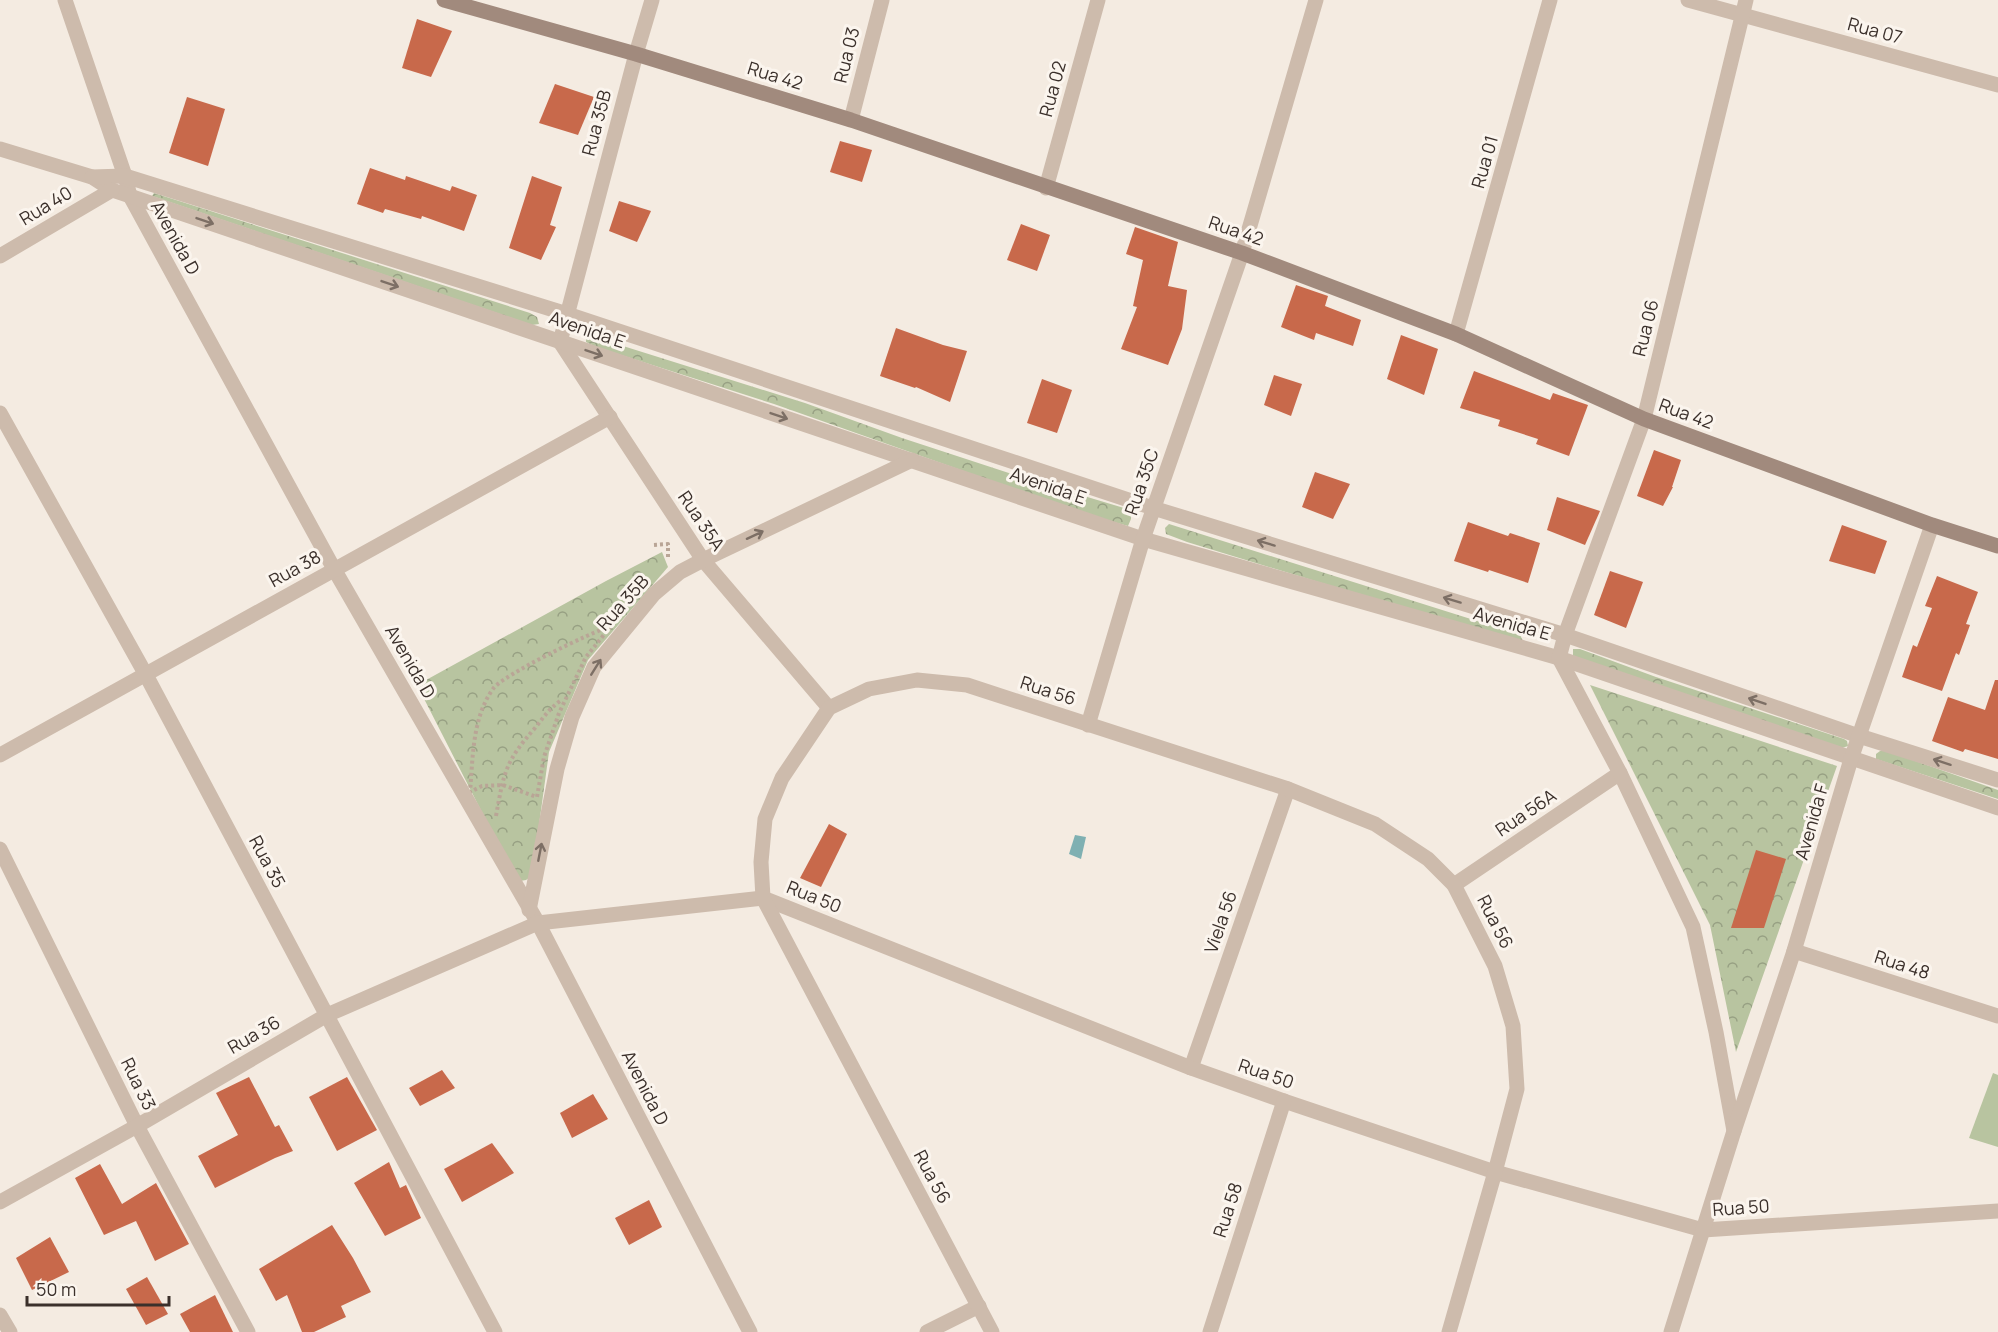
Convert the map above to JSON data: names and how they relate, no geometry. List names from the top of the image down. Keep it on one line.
{"streets":{"street":["Rua 07","Rua 03","Rua 42","Rua 02","Rua 35B","Rua 01","Rua 40","Avenida D","Rua 06","Avenida E","Rua 35C","Rua 35A","Rua 38","Rua 56","Rua 56A","Avenida F","Rua 35","Rua 50","Viela 56","Rua 48","Rua 36","Rua 33","Rua 58"]},"crossings":[["Rua 07","Rua 06"],["Rua 03","Rua 42"],["Rua 42","Rua 02"],["Rua 42","Rua 35B"],["Rua 42","Rua 01"],["Rua 42","Rua 06"],["Rua 42","Rua 35C"],["Rua 42","Avenida F"],["Rua 35B","Avenida D"],["Rua 35B","Avenida E"],["Rua 35B","Rua 35A"],["Rua 35B","Rua 50"],["Rua 35B","Rua 36"],["Rua 40","Avenida E"],["Avenida D","Avenida E"],["Avenida D","Rua 38"],["Avenida D","Rua 50"],["Avenida D","Rua 36"],["Rua 06","Avenida E"],["Rua 06","Avenida F"],["Avenida E","Rua 35C"],["Avenida E","Rua 35A"],["Avenida E","Avenida F"],["Rua 35C","Rua 56"],["Rua 35A","Rua 38"],["Rua 35A","Rua 56"],["Rua 38","Rua 35"],["Rua 56","Rua 56A"],["Rua 56","Rua 50"],["Rua 56","Viela 56"],["Rua 56A","Avenida F"],["Avenida F","Rua 50"],["Avenida F","Rua 48"],["Rua 35","Rua 36"],["Rua 50","Viela 56"],["Rua 50","Rua 36"],["Rua 50","Rua 58"],["Rua 36","Rua 33"]],"one_way":["Rua 35B"],"scale_bar":"50 m"}
